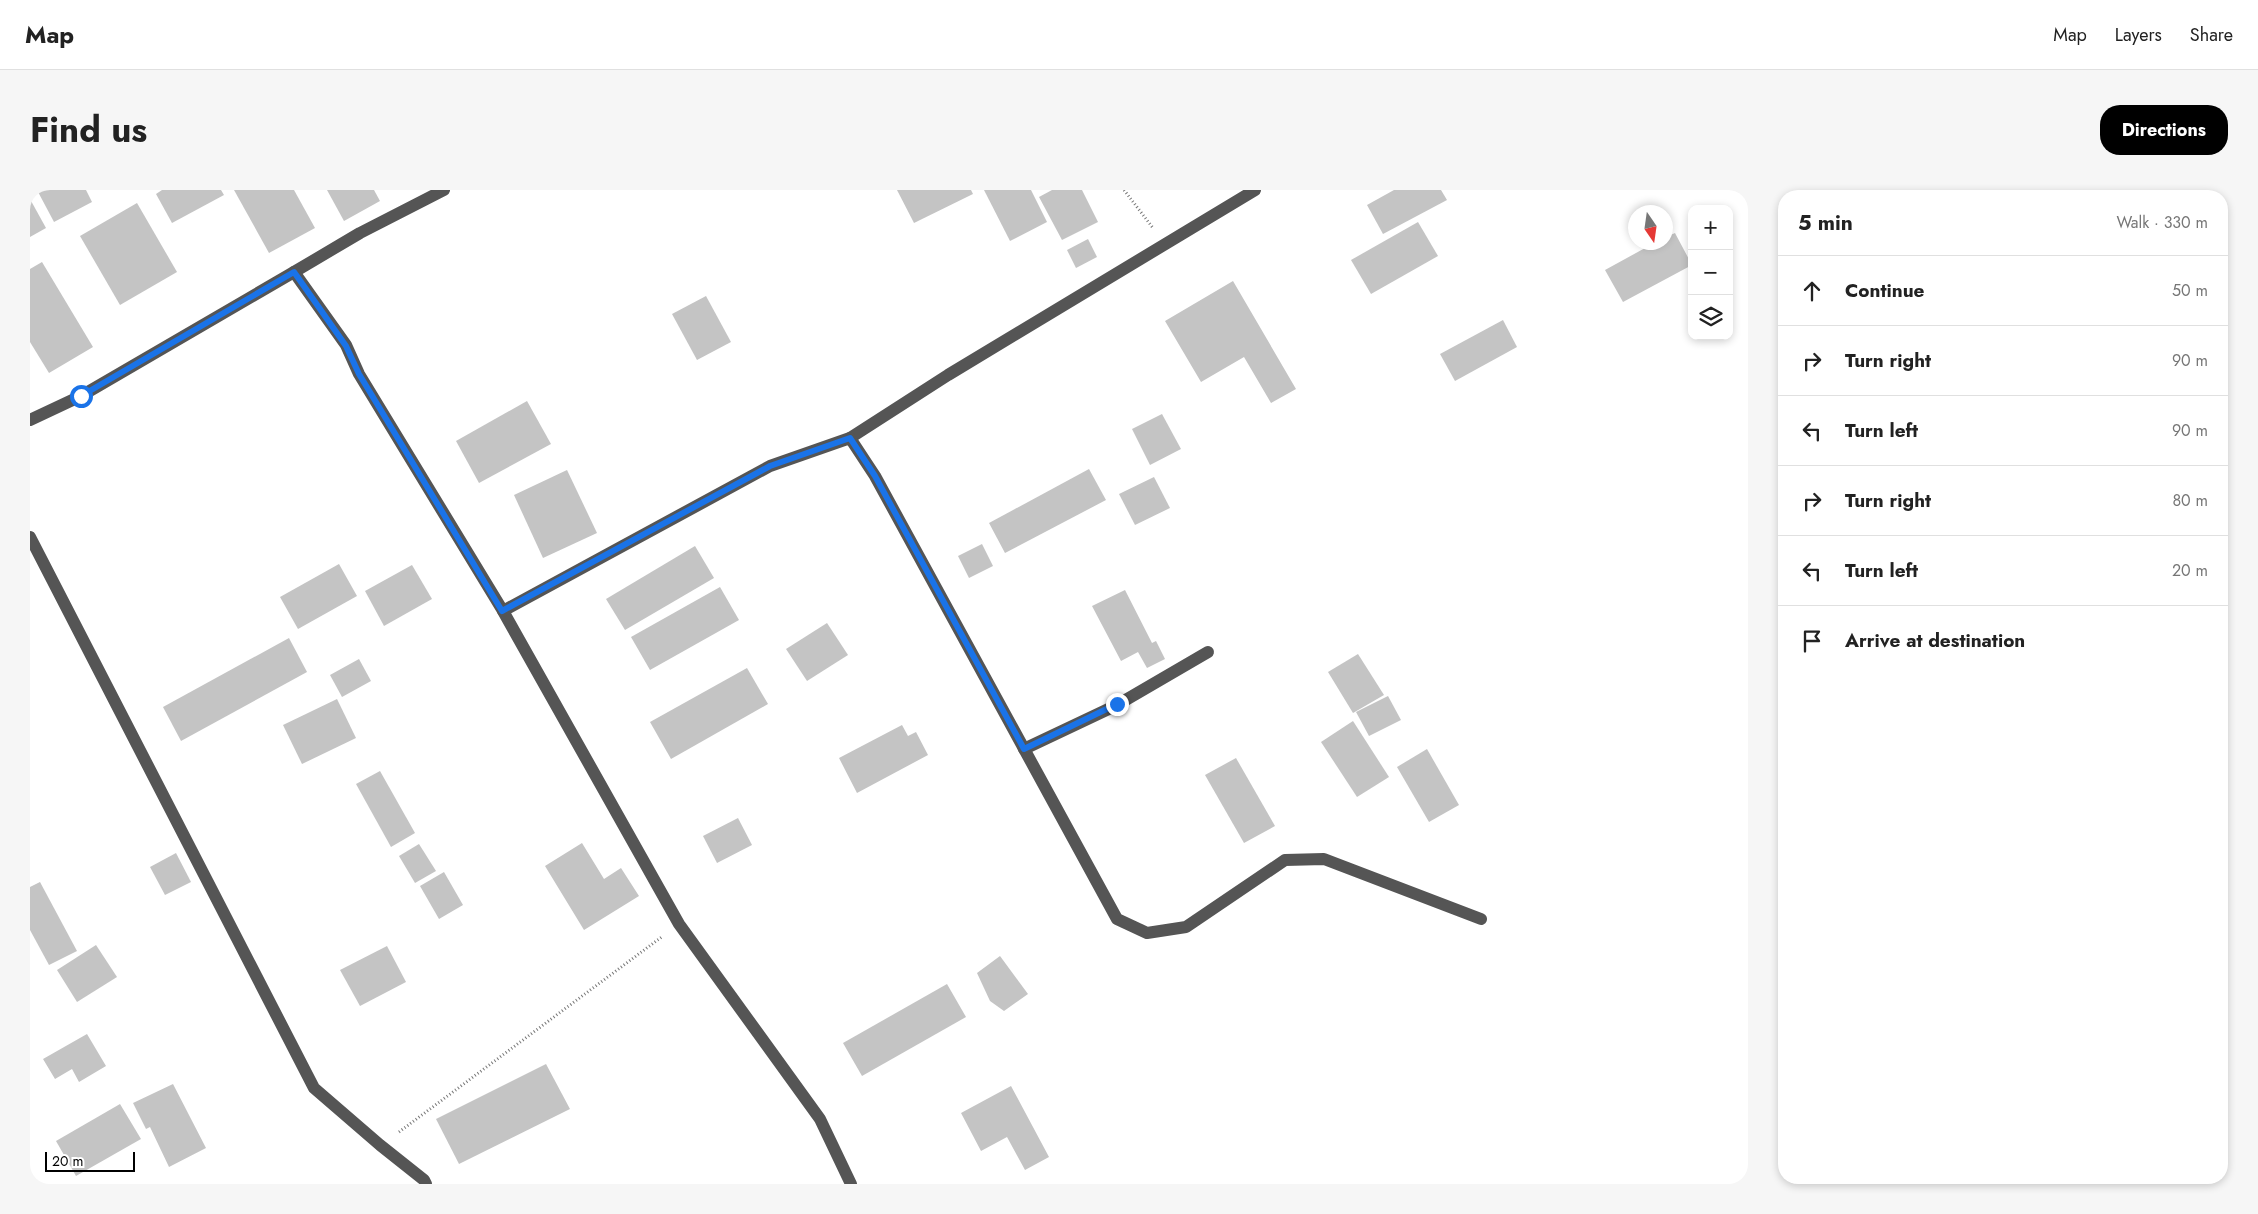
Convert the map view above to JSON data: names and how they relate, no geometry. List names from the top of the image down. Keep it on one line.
{"scale_bar":"20 m","north":"bottom","page":{"header":"Map","nav":["Map","Layers","Share"],"title":"Find us","buttons":"Directions","heading":["5 min","Walk · 330 m"],"map_buttons":["+","−"],"list":[["Continue","50 m"],["Turn right","90 m"],["Turn left","90 m"],["Turn right","80 m"],["Turn left","20 m"],"Arrive at destination"],"scale":"20 m"}}
